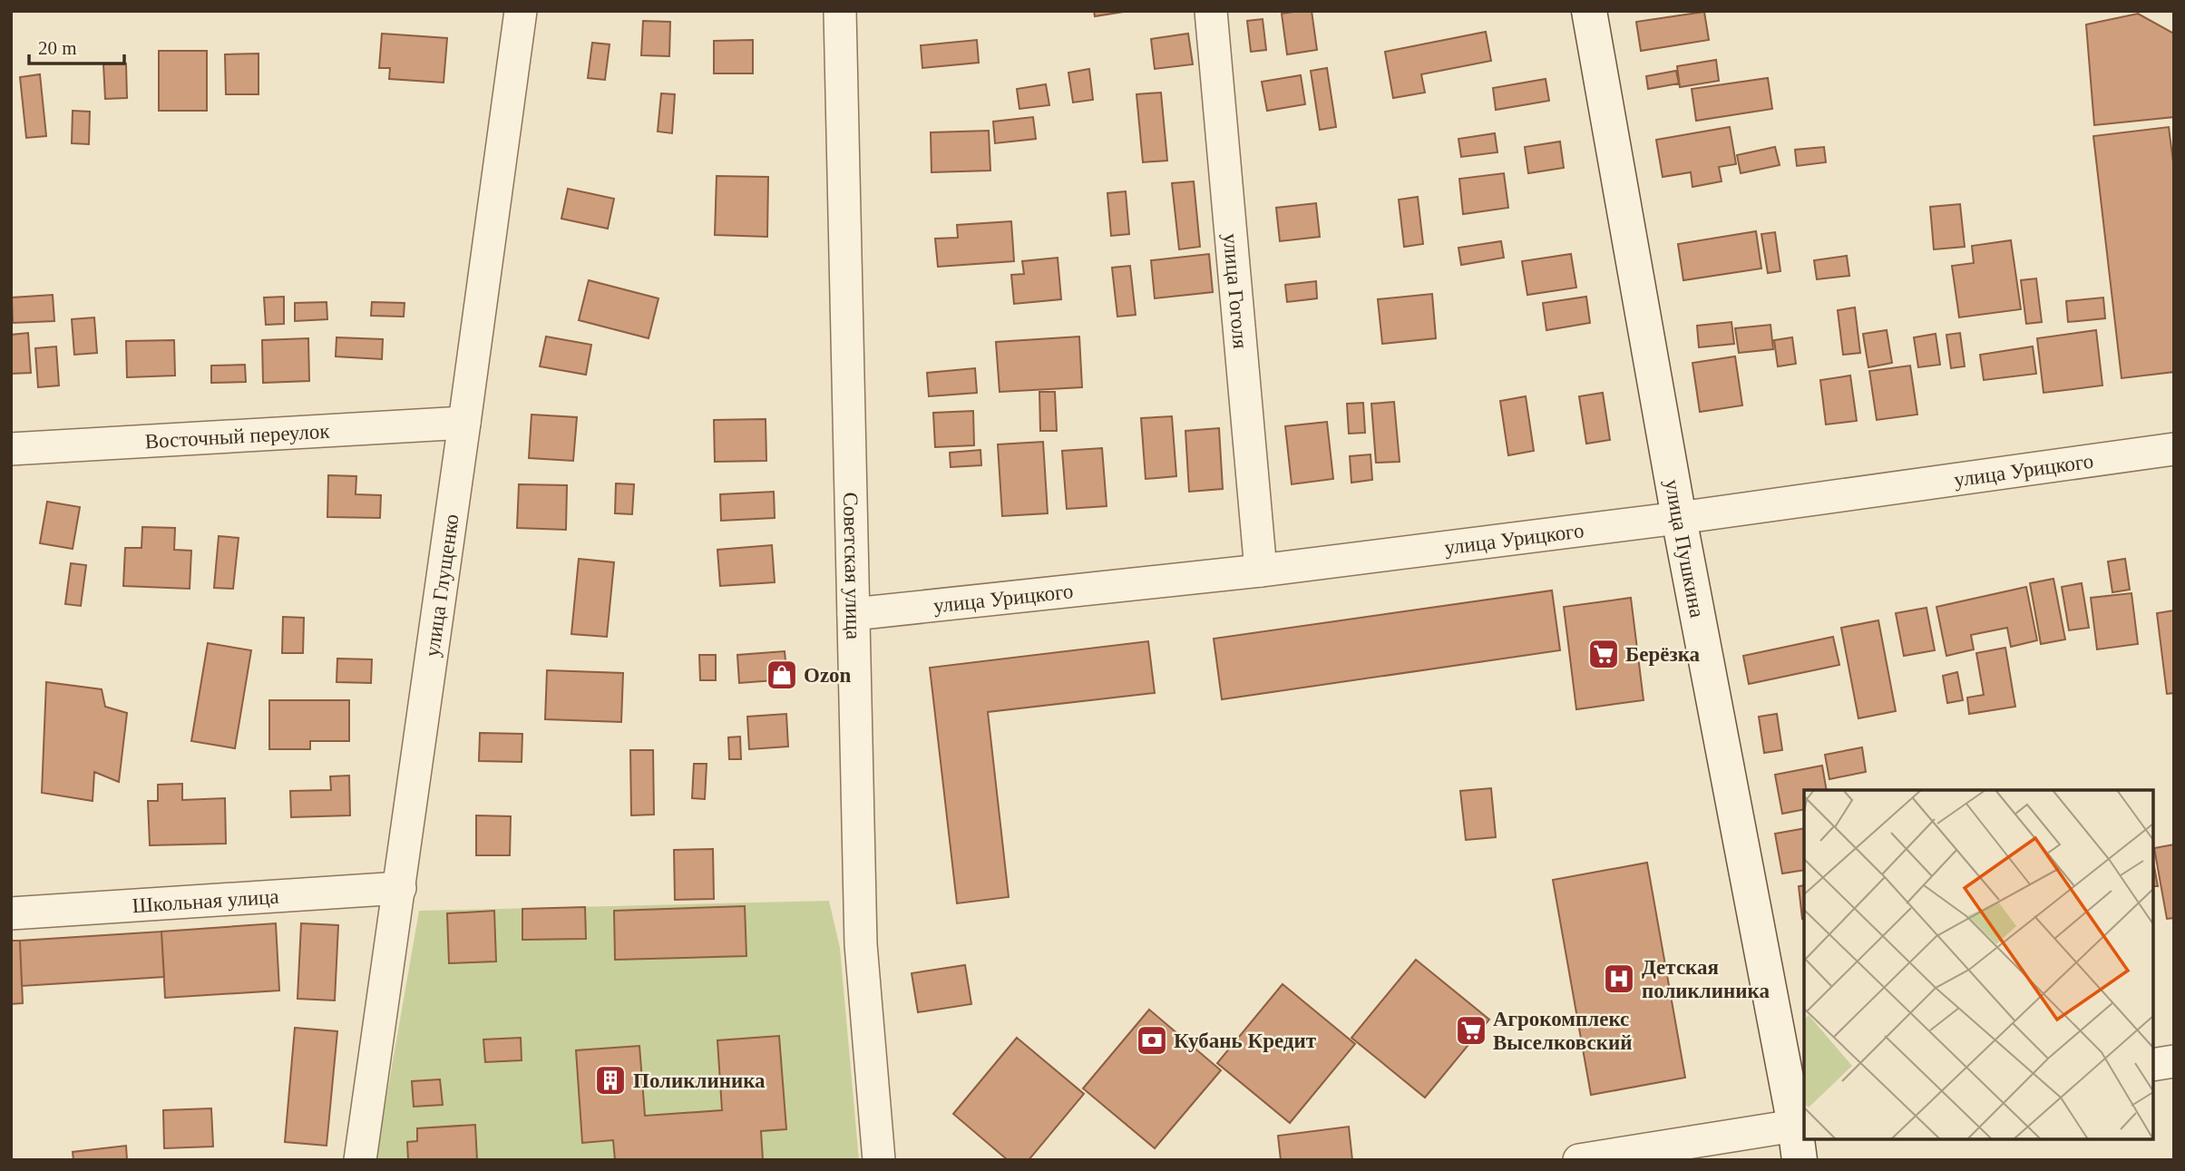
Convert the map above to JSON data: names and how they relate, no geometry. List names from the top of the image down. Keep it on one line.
{"streets":{"main road":["улица Пушкина"],"street":["улица Гоголя","Восточный переулок","улица Урицкого","Советская улица","улица Глущенко","Школьная улица"]},"crossings":[["улица Гоголя","улица Урицкого"],["Восточный переулок","улица Глущенко"],["улица Урицкого","улица Пушкина"],["улица Урицкого","Советская улица"],["улица Глущенко","Школьная улица"]],"places":{"supermarket":["Берёзка","Агрокомплекс Выселковский"],"shop":["Ozon"],"hospital":["Детская поликлиника"],"bank":["Кубань Кредит"],"building":["Поликлиника"]},"scale_bar":"20 m"}
